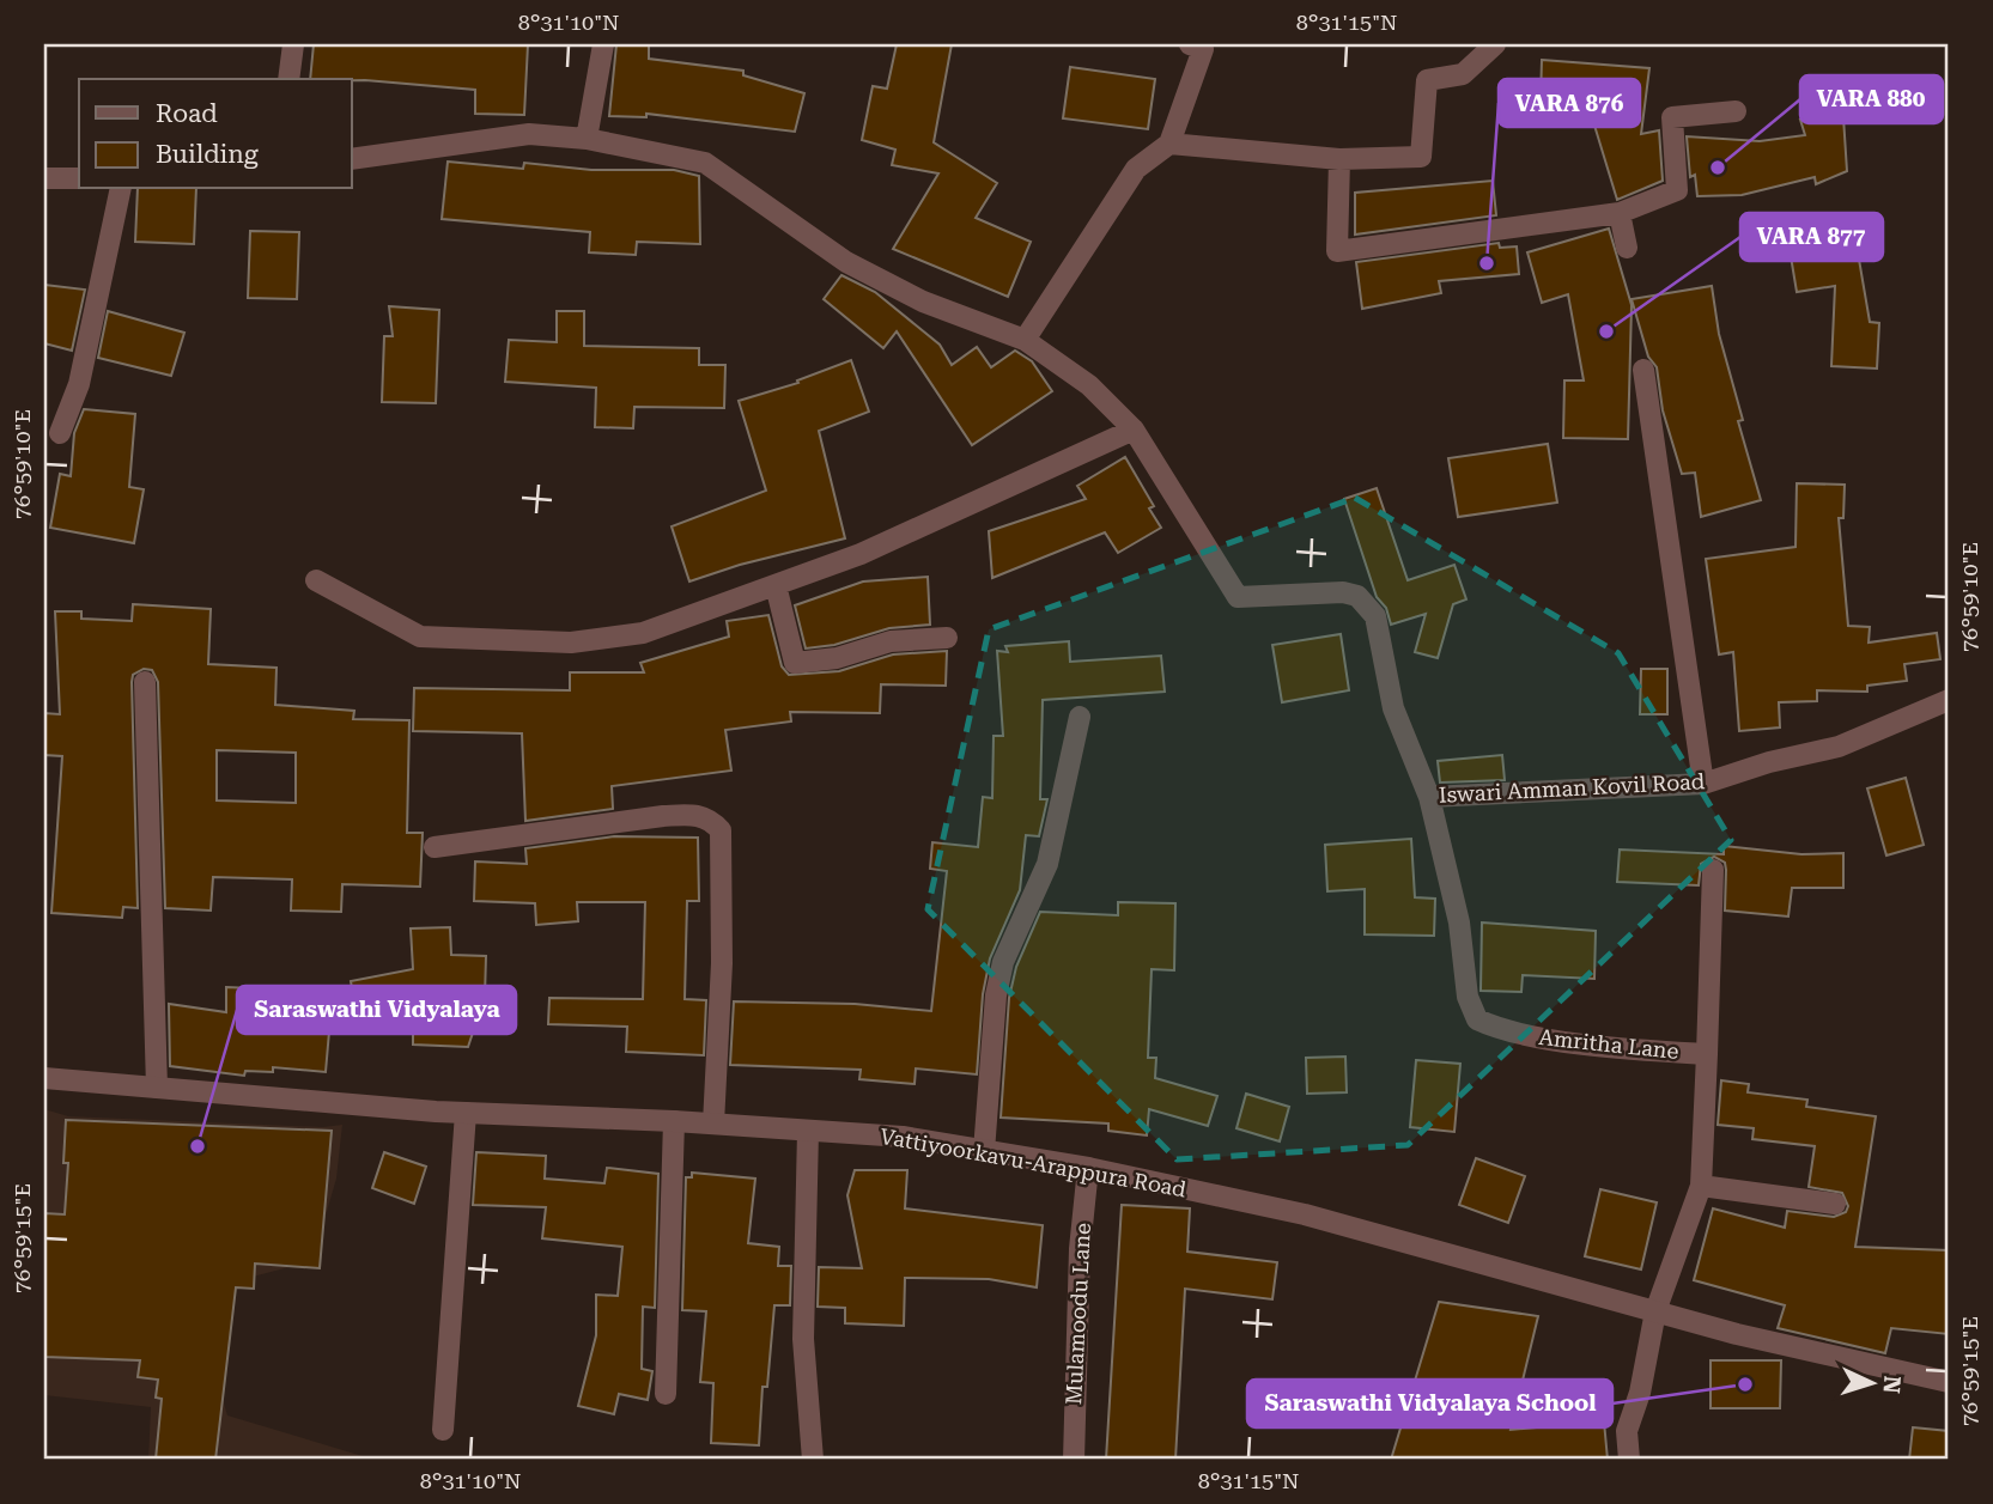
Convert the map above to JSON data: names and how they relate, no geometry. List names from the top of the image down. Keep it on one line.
{"streets":{"street":["Iswari Amman Kovil Road","Amritha Lane","Vattiyoorkavu-Arappura Road","Mulamoodu Lane"]},"crossings":[["Iswari Amman Kovil Road","Amritha Lane"],["Amritha Lane","Vattiyoorkavu-Arappura Road"],["Vattiyoorkavu-Arappura Road","Mulamoodu Lane"]],"places":["VARA 880","VARA 876","VARA 877","Saraswathi Vidyalaya","Saraswathi Vidyalaya School"],"legend":["Road","Building"],"north":"right","coordinates":["8°31'10\"N","8°31'15\"N","76°59'10\"E","76°59'15\"E"]}
